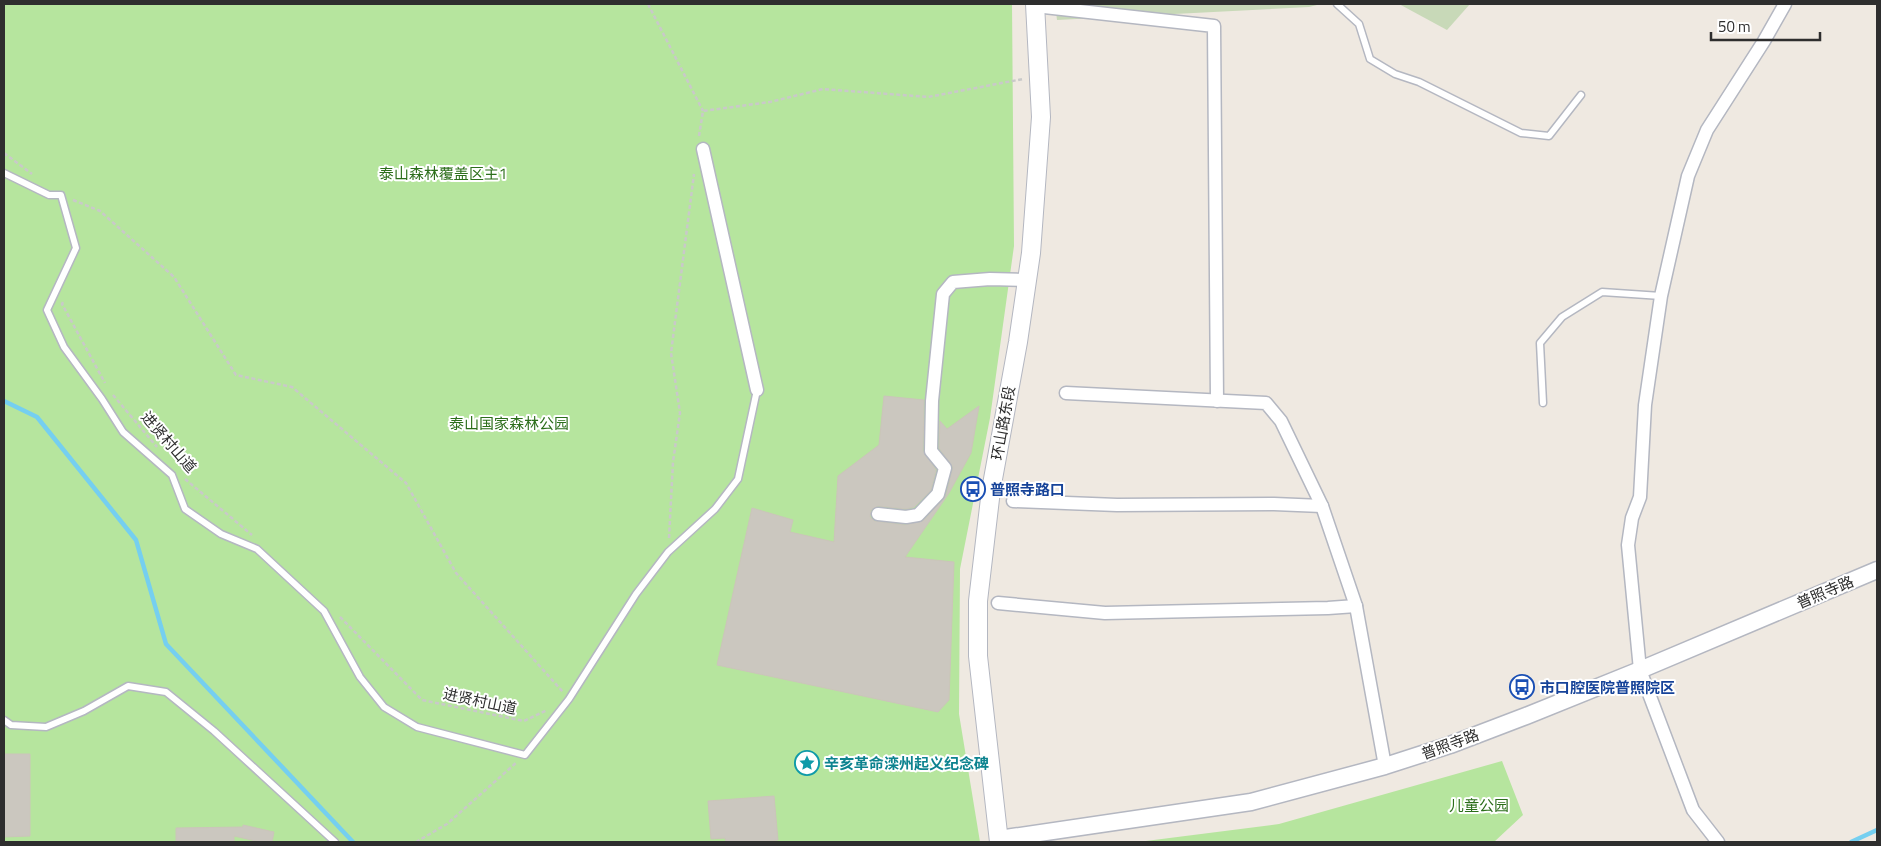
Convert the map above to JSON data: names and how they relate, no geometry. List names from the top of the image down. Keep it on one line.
{"streets":{"main road":["环山路东段"],"street":["普照寺路"],"path":["进贤村山道"]},"crossings":[["环山路东段","普照寺路"]],"parks":["泰山森林覆盖区主1","泰山国家森林公园","儿童公园"],"places":{"bus stop":["普照寺路口","市口腔医院普照院区"],"place":["辛亥革命滦州起义纪念碑"]},"scale_bar":"50 m"}
